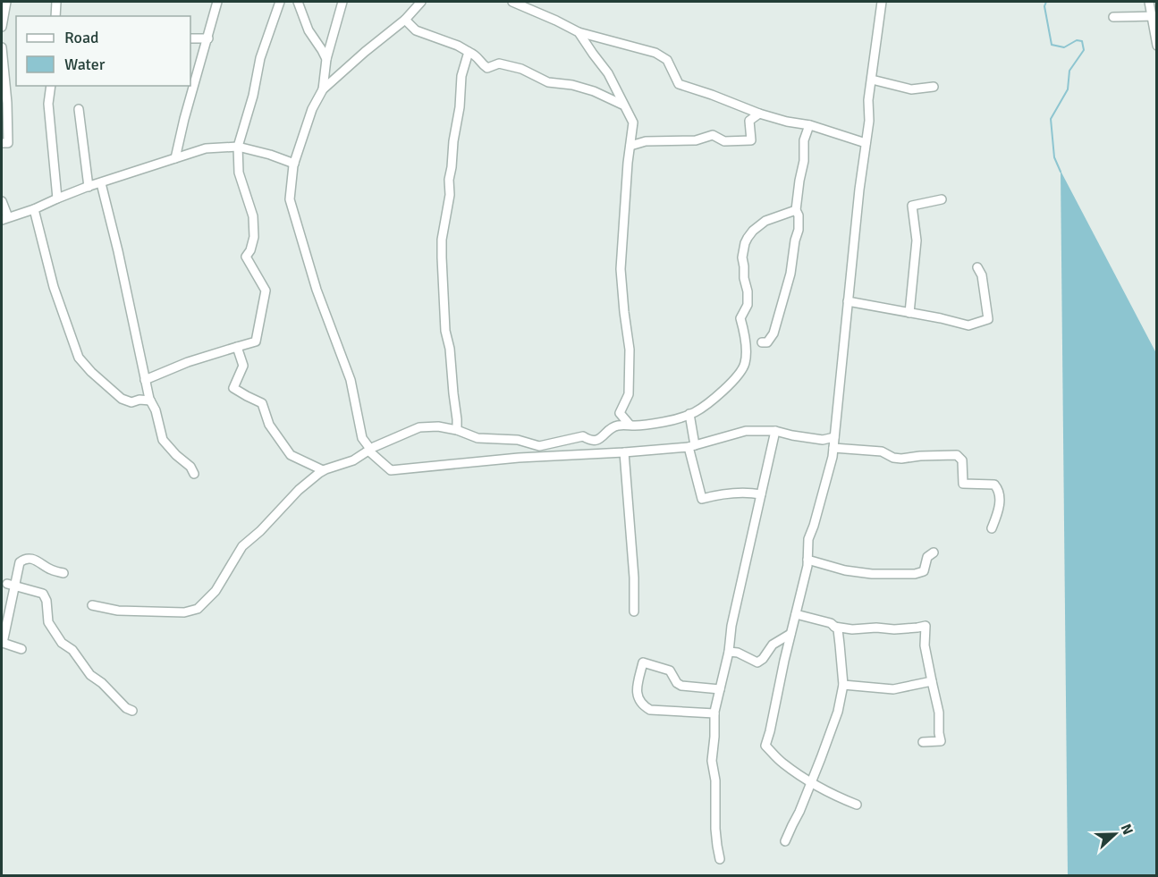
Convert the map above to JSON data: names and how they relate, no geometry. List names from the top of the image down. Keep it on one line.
{"legend":["Road","Water"],"north":"right"}
